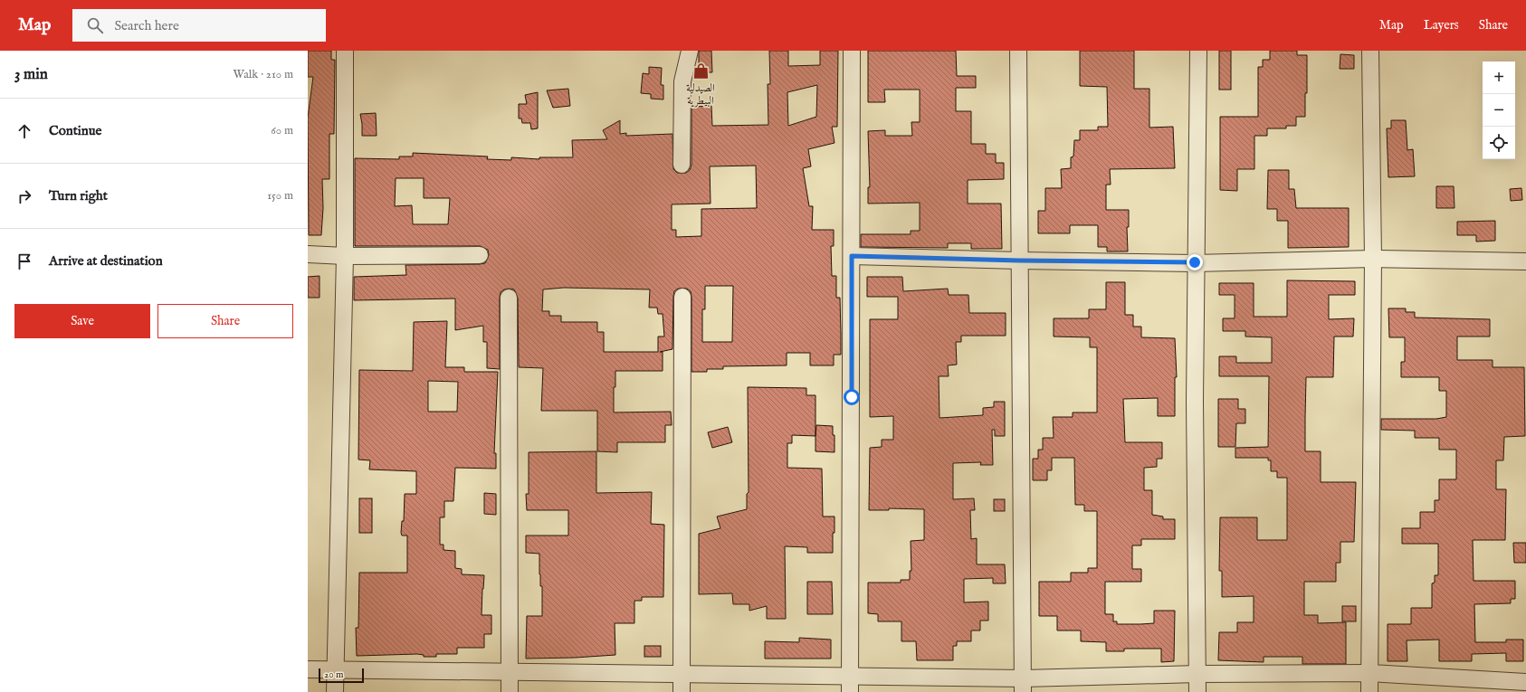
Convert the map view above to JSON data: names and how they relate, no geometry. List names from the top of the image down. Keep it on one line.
{"places":{"shop":["الصيدلية البيطرية"]},"scale_bar":"20 m","page":{"header":"Map","search":"Search here","nav":["Map","Layers","Share"],"heading":["3 min","Walk · 210 m"],"map_buttons":["+","−"],"list":[["Continue","60 m"],["Turn right","150 m"],"Arrive at destination"],"buttons":["Save","Share"],"scale":"20 m"}}
